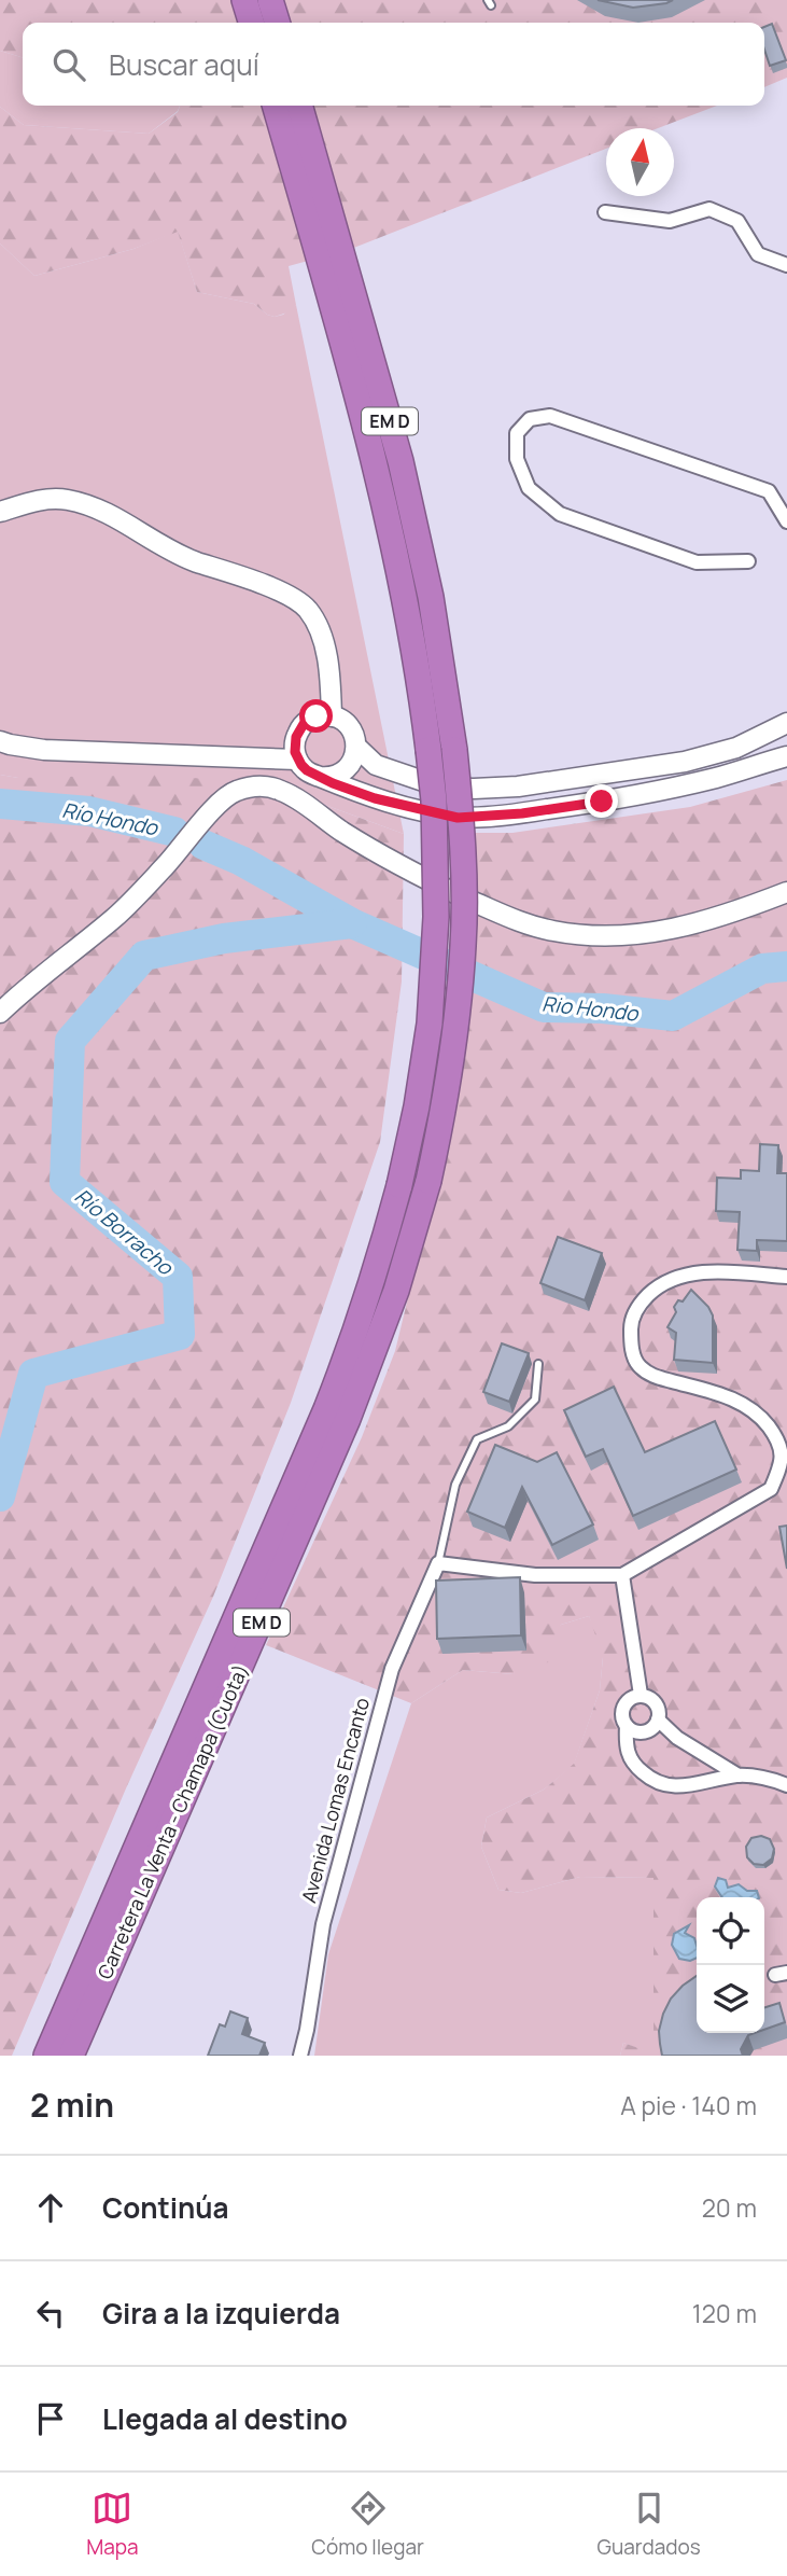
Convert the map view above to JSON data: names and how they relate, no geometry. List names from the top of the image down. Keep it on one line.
{"streets":{"highway":["EM D","Carretera La Venta - Chamapa (Cuota)"],"street":["Avenida Lomas Encanto"]},"water":["Río Hondo","Rio Hondo","Río Borracho"],"north":"top","page":{"search":"Buscar aquí","heading":["2 min","A pie · 140 m"],"list":[["Continúa","20 m"],["Gira a la izquierda","120 m"],"Llegada al destino"],"nav":["Mapa","Cómo llegar","Guardados"]}}
